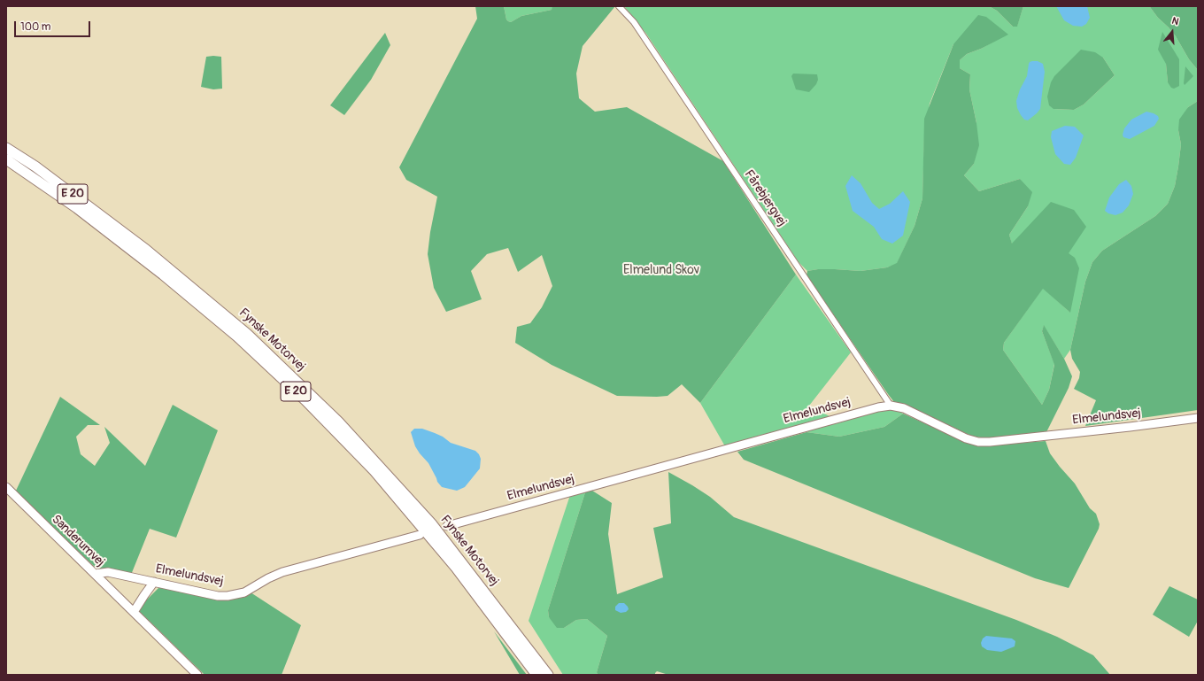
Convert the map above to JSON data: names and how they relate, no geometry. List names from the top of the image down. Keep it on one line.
{"streets":{"highway":["E 20","Fynske Motorvej"],"street":["Fårebjergvej","Elmelundsvej","Sanderumvej"]},"crossings":[["Fårebjergvej","Elmelundsvej"],["Elmelundsvej","Sanderumvej"]],"parks":["Elmelund Skov"],"scale_bar":"100 m","north":"top"}
